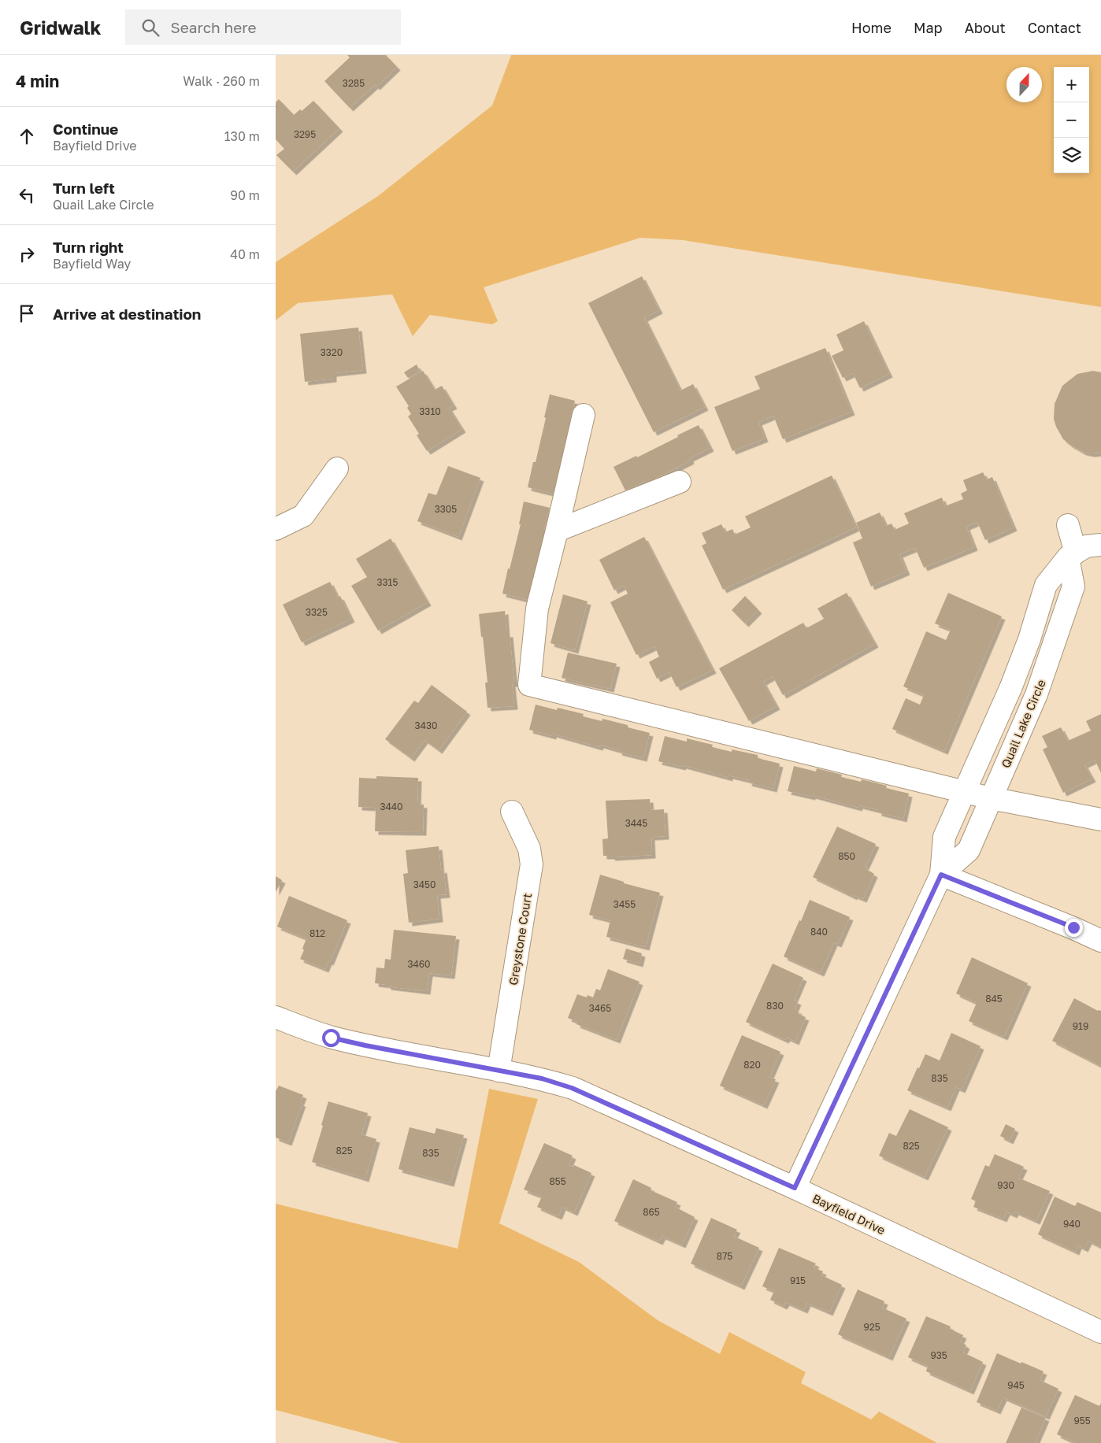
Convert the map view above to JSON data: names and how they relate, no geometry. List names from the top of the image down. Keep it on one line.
{"streets":{"street":["Quail Lake Circle","Greystone Court","Bayfield Drive"]},"crossings":[["Quail Lake Circle","Bayfield Drive"],["Greystone Court","Bayfield Drive"]],"house_numbers":["3285","3295","3320","3310","3305","3315","3325","3430","3440","3445","850","3450","3455","840","812","3460","845","830","3465","919","820","835","825","825","835","855","930","865","940","875","915","925","935","945","955"],"north":"top","page":{"header":"Gridwalk","search":"Search here","nav":["Home","Map","About","Contact"],"heading":["4 min","Walk · 260 m"],"map_buttons":["+","−"],"list":[["Continue","Bayfield Drive","130 m"],["Turn left","Quail Lake Circle","90 m"],["Turn right","Bayfield Way","40 m"],"Arrive at destination"]}}
